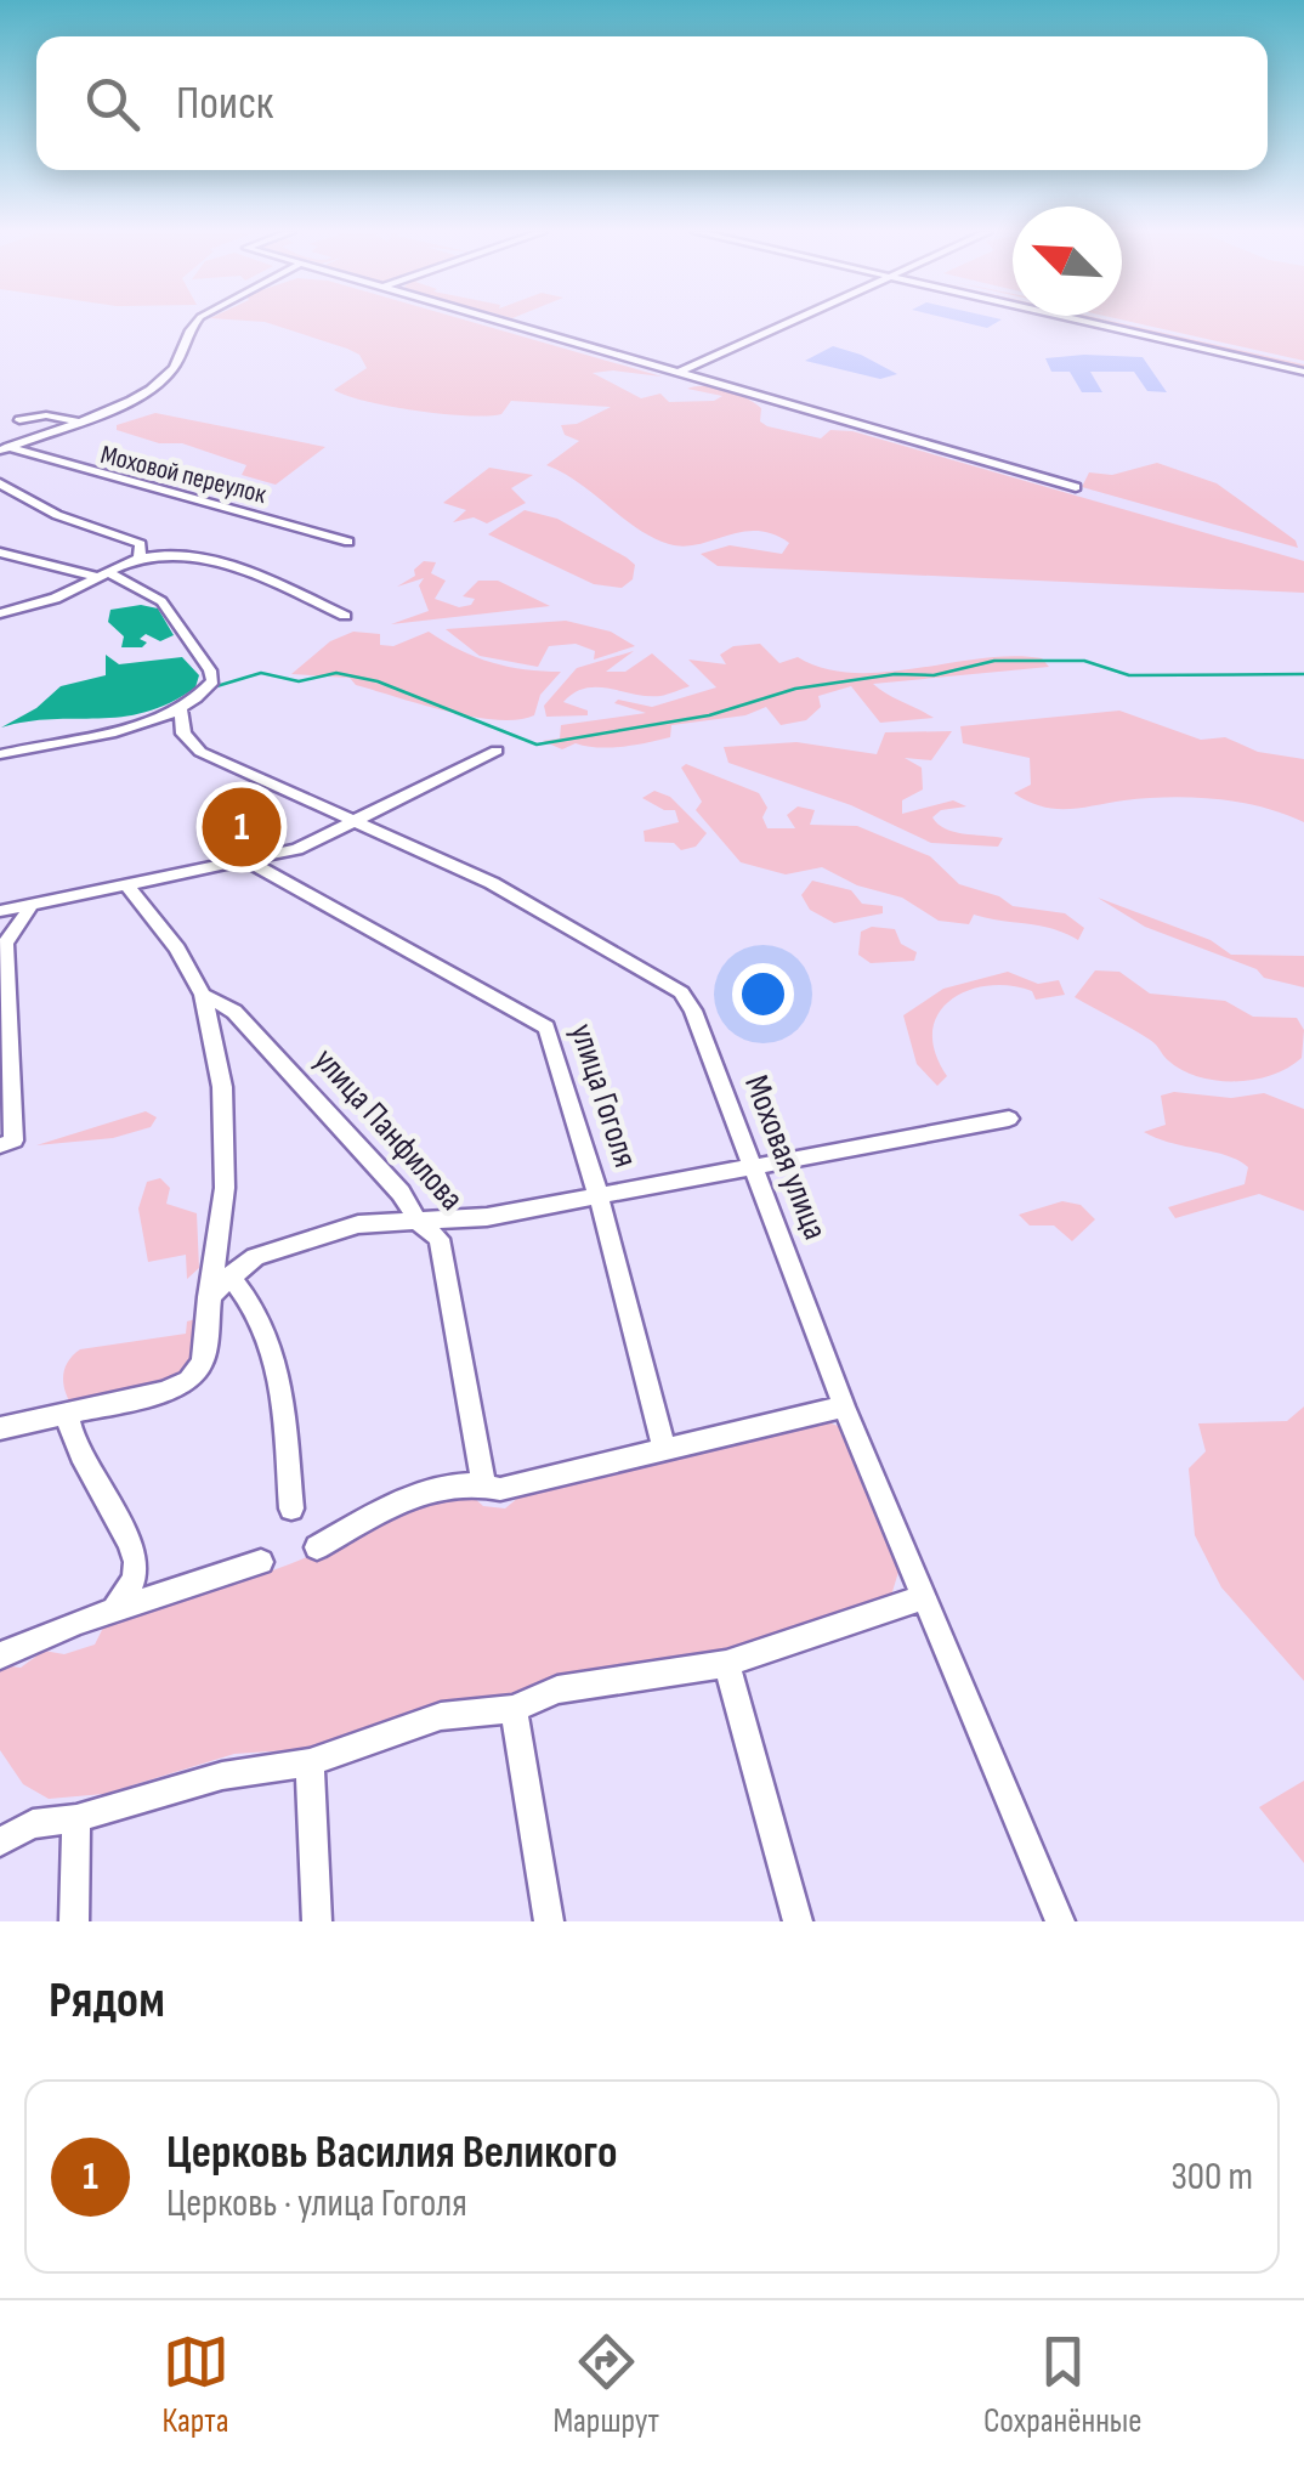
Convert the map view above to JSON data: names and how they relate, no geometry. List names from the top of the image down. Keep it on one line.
{"streets":{"street":["Моховой переулок","улица Гоголя","улица Панфилова","Моховая улица"]},"north":"top left","page":{"search":"Поиск","pins":"1","heading":"Рядом","list":[{"mark":"1","name":"Церковь Василия Великого","note":"Церковь · улица Гоголя","value":"300 m"}],"nav":["Карта","Маршрут","Сохранённые"]}}
